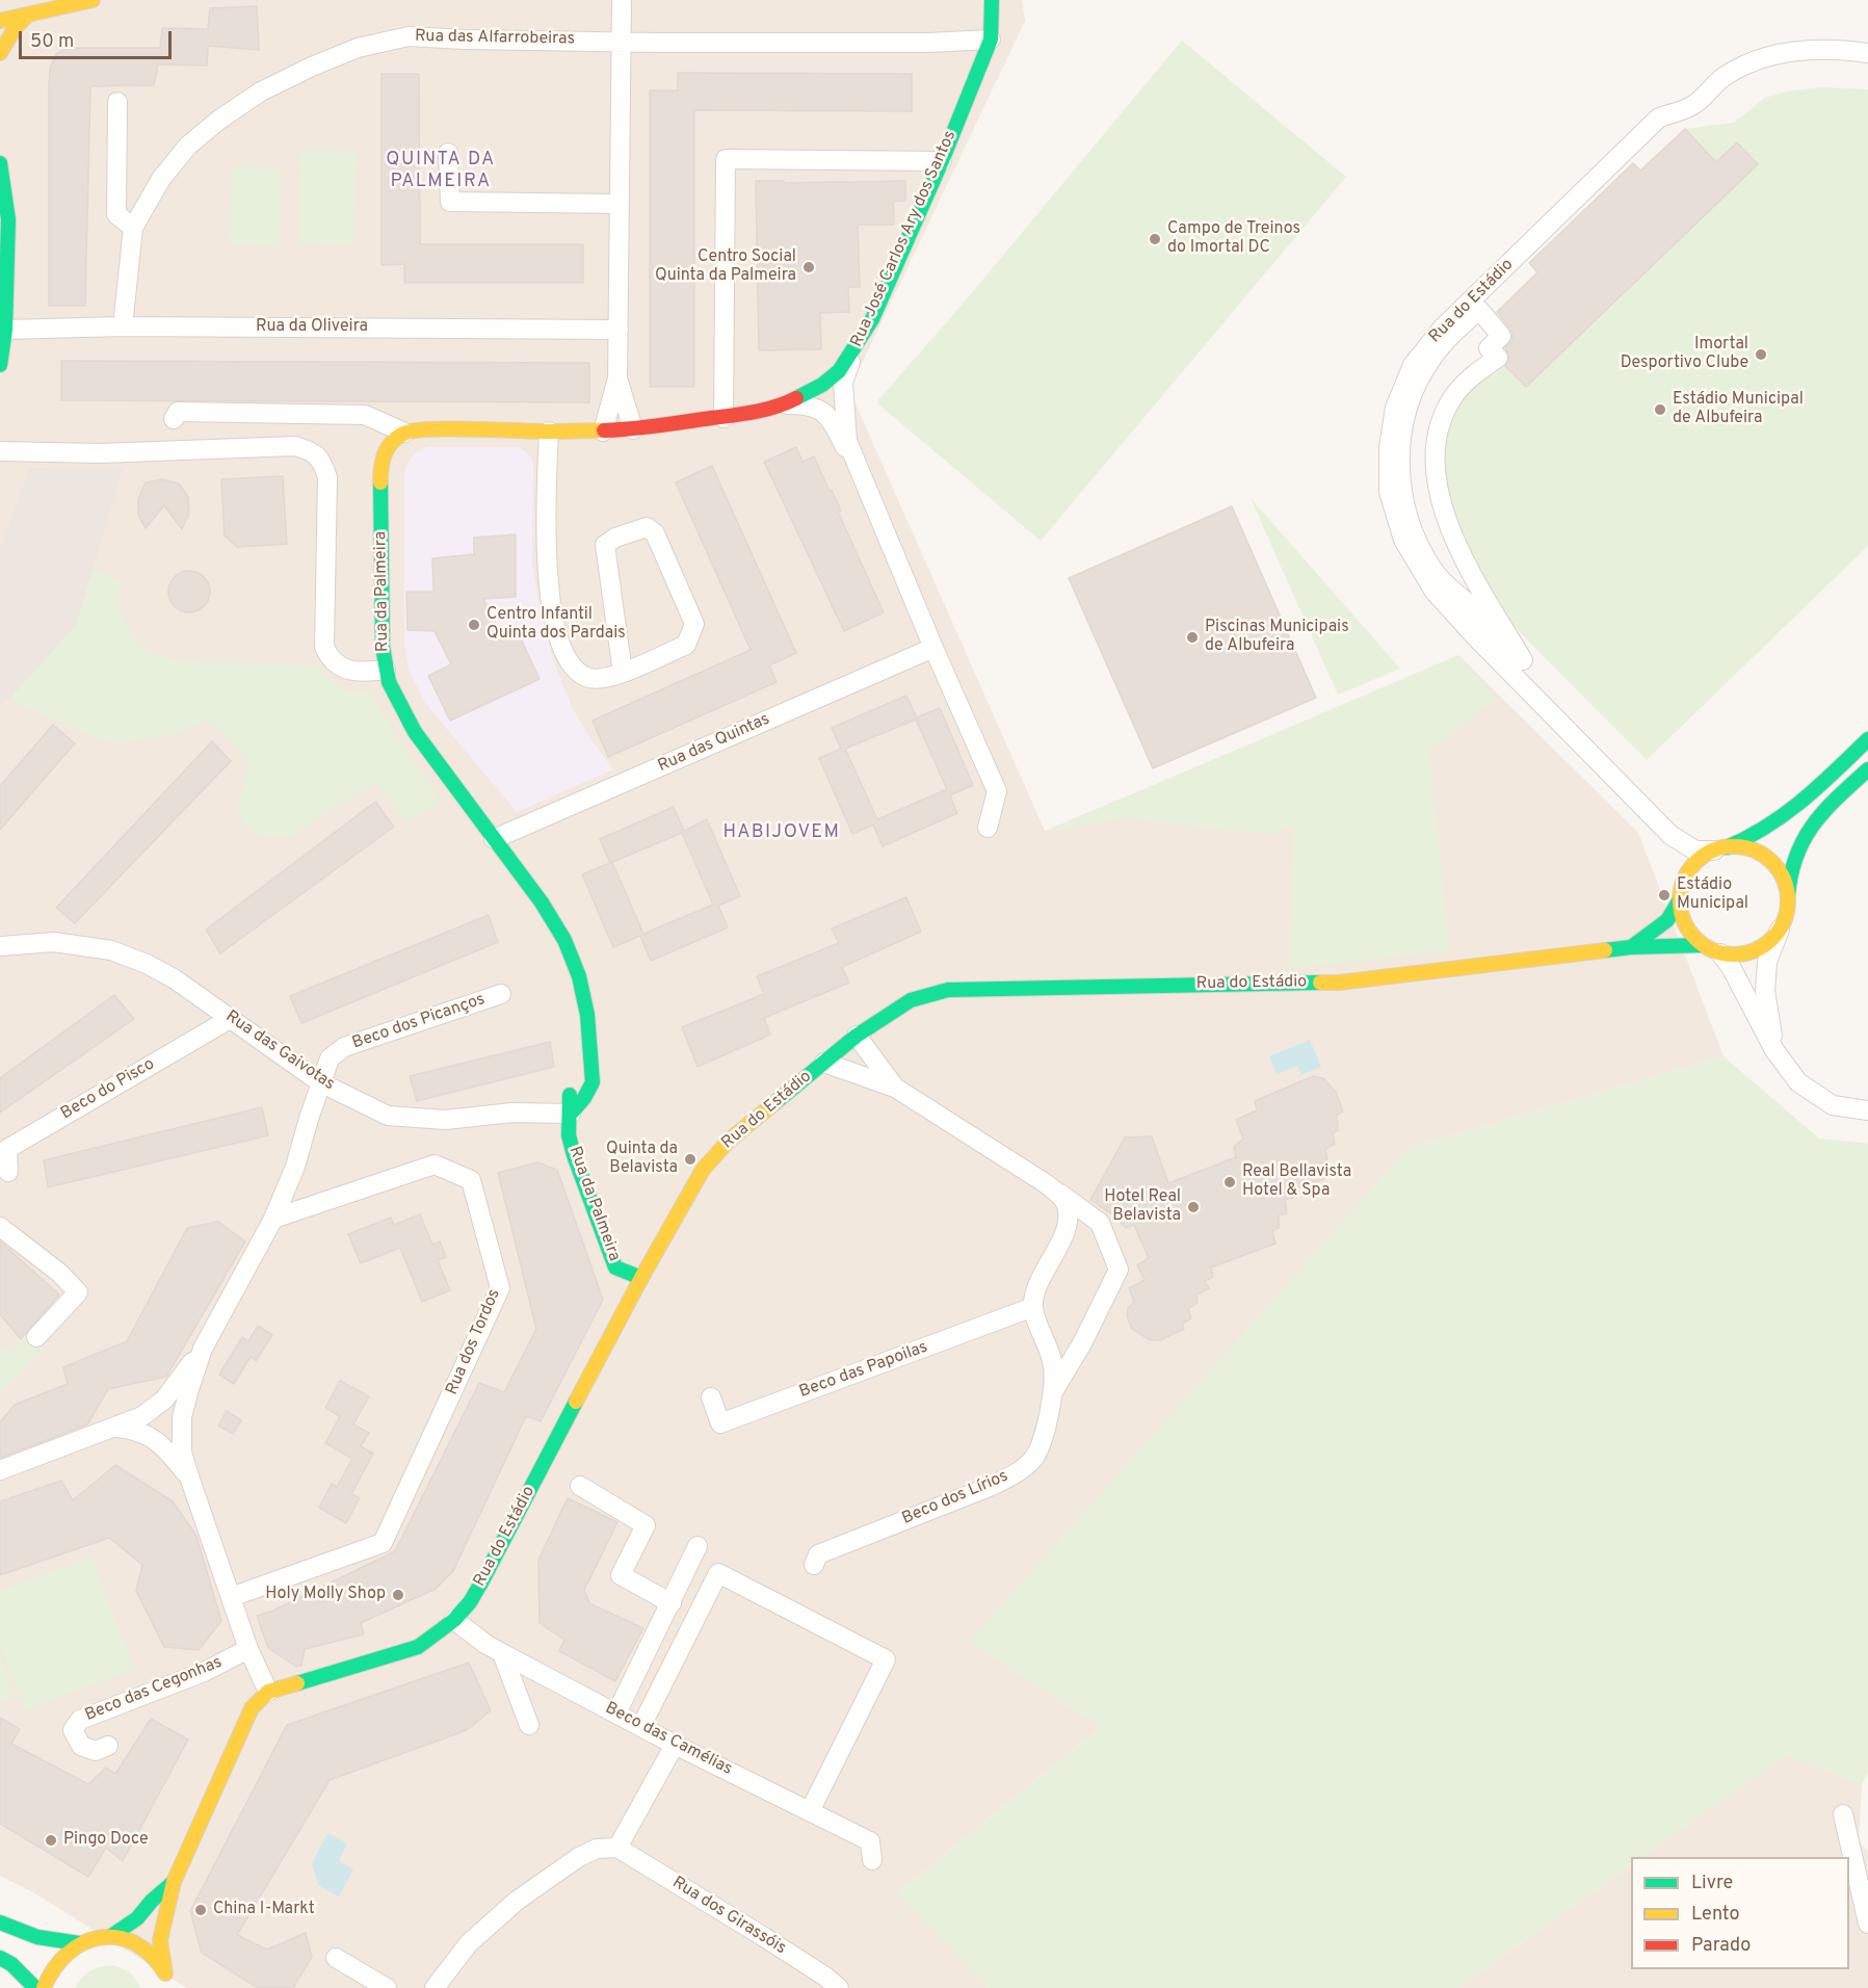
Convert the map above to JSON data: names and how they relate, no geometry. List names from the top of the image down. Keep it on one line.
{"streets":{"street":["Rua das Alfarrobeiras","Rua José Carlos Ary dos Santos","Rua do Estádio","Rua da Oliveira","Rua da Palmeira","Rua das Quintas","Beco dos Picanços","Rua das Gaivotas","Beco do Pisco","Rua dos Tordos","Beco das Papoilas","Beco dos Lírios","Beco das Cegonhas","Beco das Camélias","Rua dos Girassóis"]},"crossings":[["Rua das Alfarrobeiras","Rua José Carlos Ary dos Santos"],["Rua das Alfarrobeiras","Rua da Oliveira"],["Rua José Carlos Ary dos Santos","Rua das Quintas"],["Rua do Estádio","Rua da Palmeira"],["Rua do Estádio","Beco das Camélias"],["Rua da Palmeira","Rua das Quintas"],["Rua da Palmeira","Rua das Gaivotas"],["Beco dos Picanços","Rua das Gaivotas"],["Rua das Gaivotas","Beco do Pisco"]],"districts":["QUINTA DA PALMEIRA","HABIJOVEM"],"places":["Campo de Treinos do Imortal DC","Centro Social Quinta da Palmeira","Imortal Desportivo Clube","Estádio Municipal de Albufeira","Centro Infantil Quinta dos Pardais","Piscinas Municipais de Albufeira","Estádio Municipal","Quinta da Belavista","Real Bellavista Hotel & Spa","Hotel Real Belavista","Holy Molly Shop","Pingo Doce","China I-Markt"],"legend":["Livre","Lento","Parado"],"scale_bar":"50 m"}
